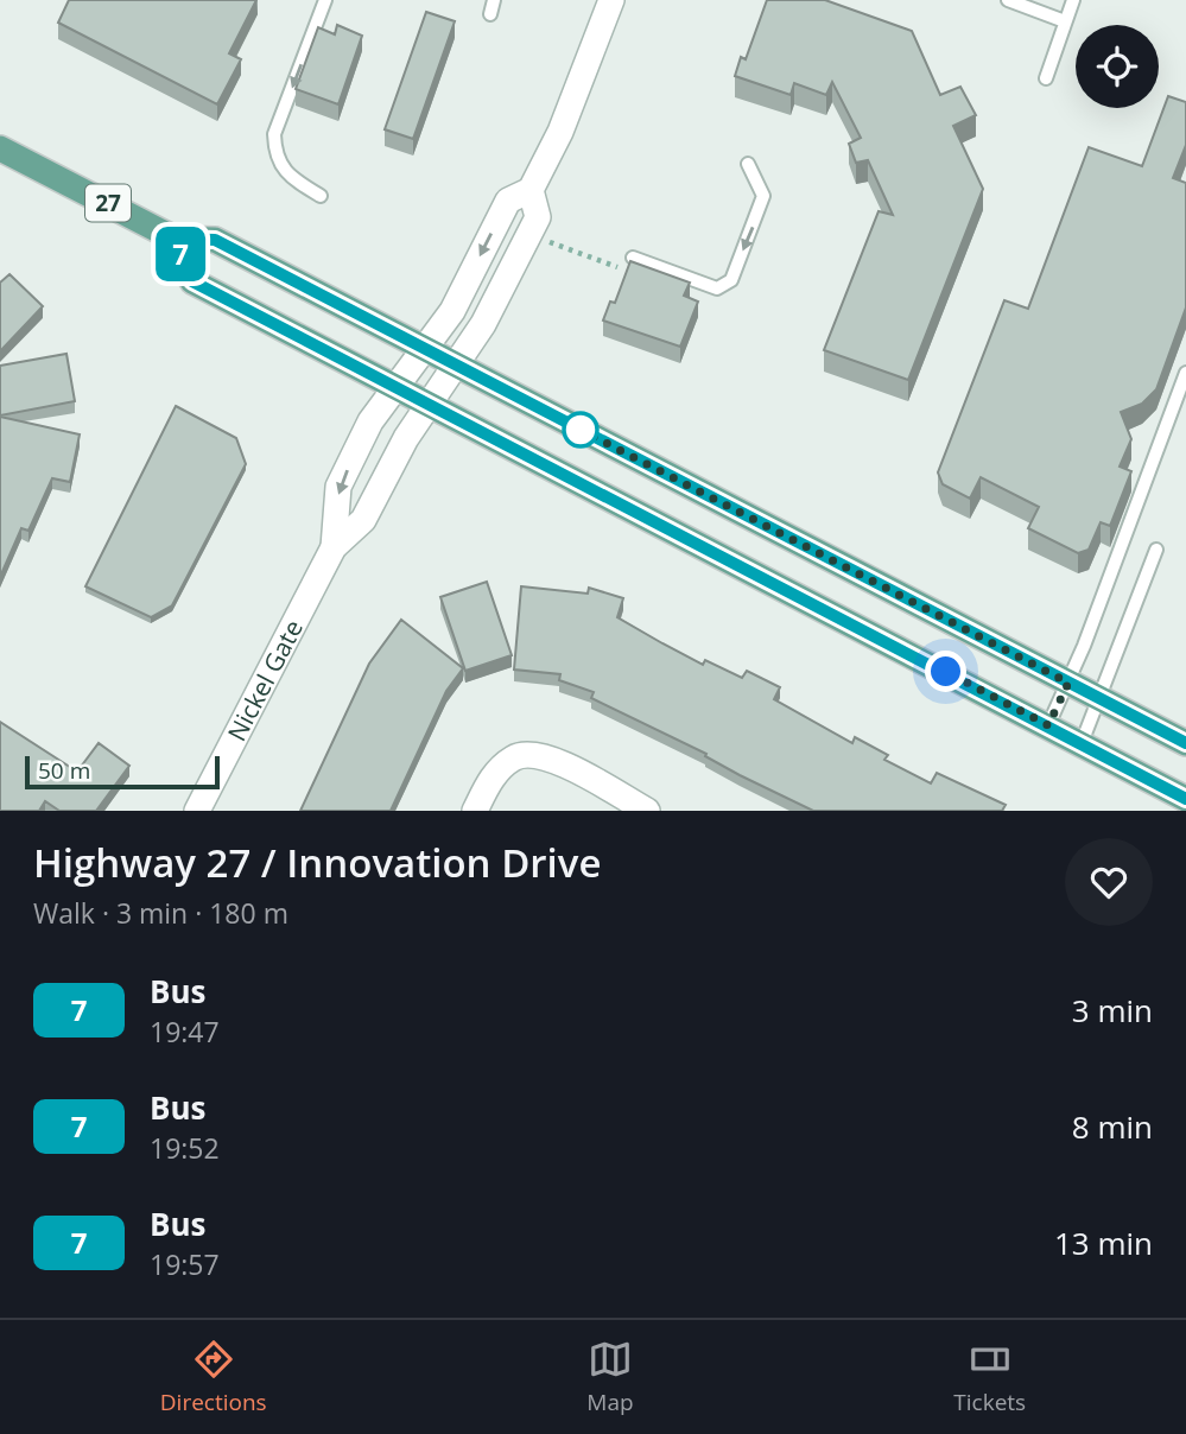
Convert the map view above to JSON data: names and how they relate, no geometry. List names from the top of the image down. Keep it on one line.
{"streets":{"main road":["27"],"street":["Nickel Gate"]},"crossings":[["27","Nickel Gate"]],"lines":["bus line 7"],"scale_bar":"50 m","page":{"on_map":"7","scale":"50 m","heading":["Highway 27 / Innovation Drive","Walk · 3 min · 180 m"],"list":[{"mark":"7","name":"Bus","note":"19:47","value":"3 min"},{"mark":"7","name":"Bus","note":"19:52","value":"8 min"},{"mark":"7","name":"Bus","note":"19:57","value":"13 min"}],"tabs":["Directions","Map","Tickets"]}}
